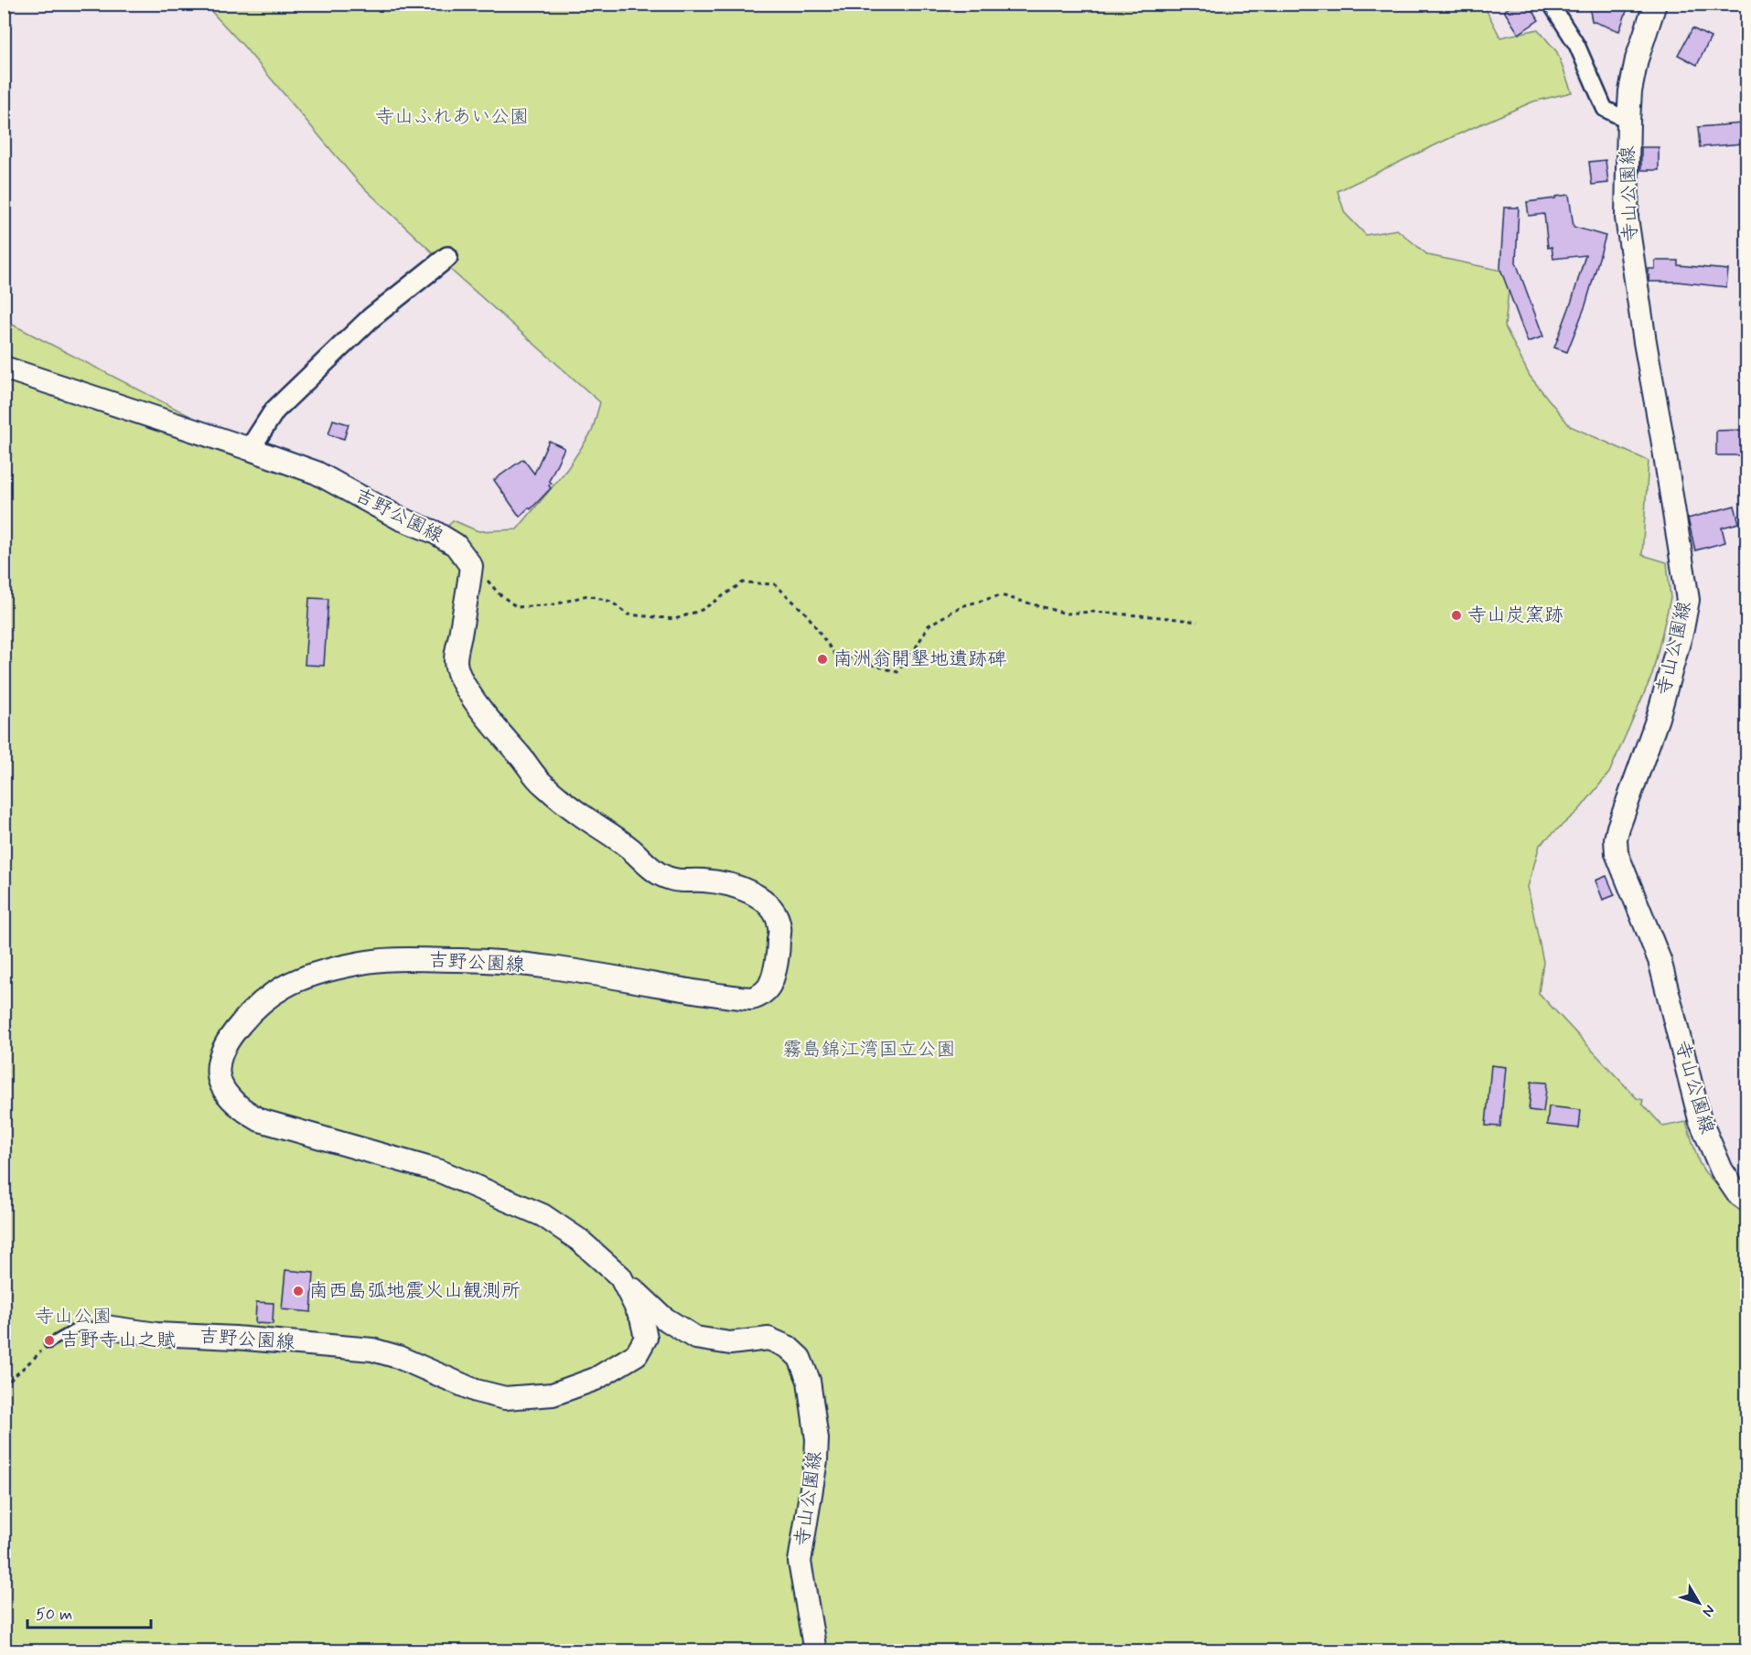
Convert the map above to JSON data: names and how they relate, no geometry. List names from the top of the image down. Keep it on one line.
{"streets":{"main road":["寺山公園線","吉野公園線"]},"crossings":[["寺山公園線","吉野公園線"]],"parks":["寺山ふれあい公園","霧島錦江湾国立公園","寺山公園"],"places":["寺山炭窯跡","南洲翁開墾地遺跡碑","南西島弧地震火山観測所","吉野寺山之賦"],"scale_bar":"50 m","north":"bottom right"}
